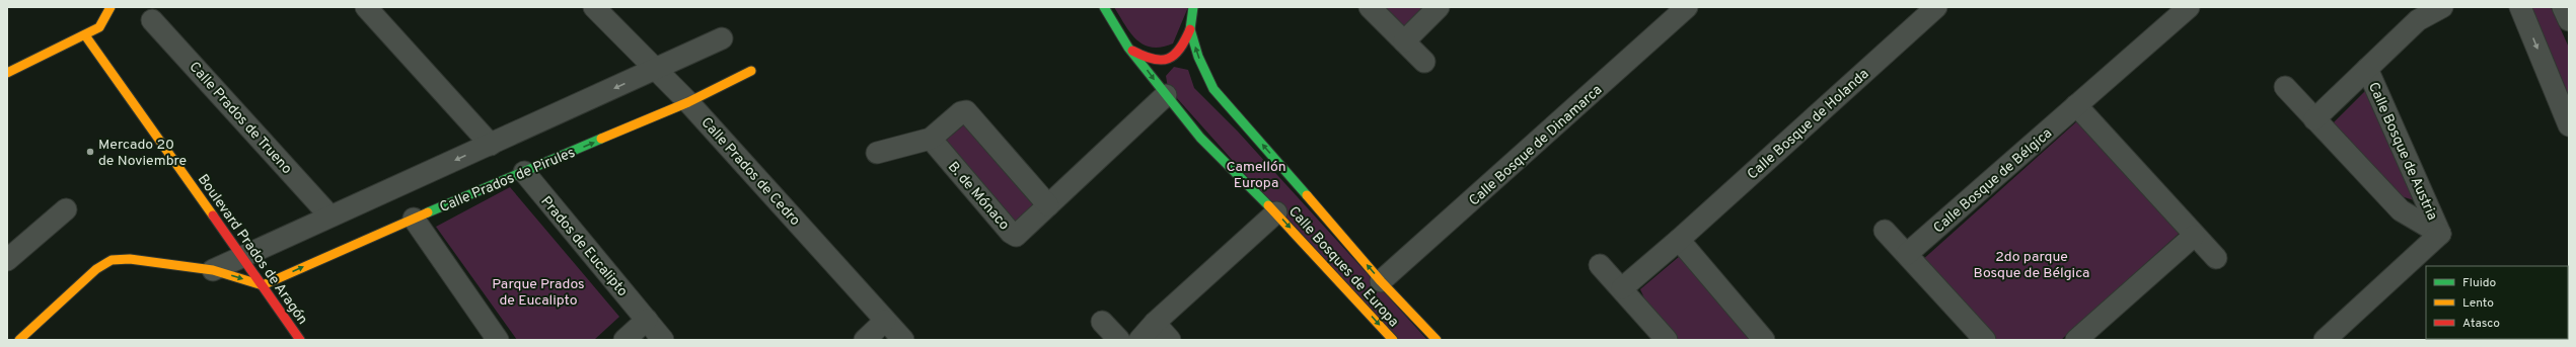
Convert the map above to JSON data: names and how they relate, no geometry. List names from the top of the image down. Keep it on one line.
{"streets":{"street":["Calle Prados de Trueno","Calle Bosque de Holanda","Calle Bosque de Dinamarca","Calle Bosque de Austria","Calle Prados de Cedro","Calle Prados de Pirules","Calle Bosque de Bélgica","B. de Mónaco","Prados de Eucalipto","Boulevard Prados de Aragón","Calle Bosques de Europa"]},"crossings":[["Calle Bosque de Dinamarca","Calle Bosques de Europa"],["Calle Prados de Cedro","Calle Prados de Pirules"],["Calle Prados de Pirules","Prados de Eucalipto"],["Calle Prados de Pirules","Boulevard Prados de Aragón"],["B. de Mónaco","Calle Bosques de Europa"]],"parks":["Camellón Europa","2do parque Bosque de Bélgica","Parque Prados de Eucalipto"],"places":["Mercado 20 de Noviembre"],"legend":["Fluido","Lento","Atasco"]}
